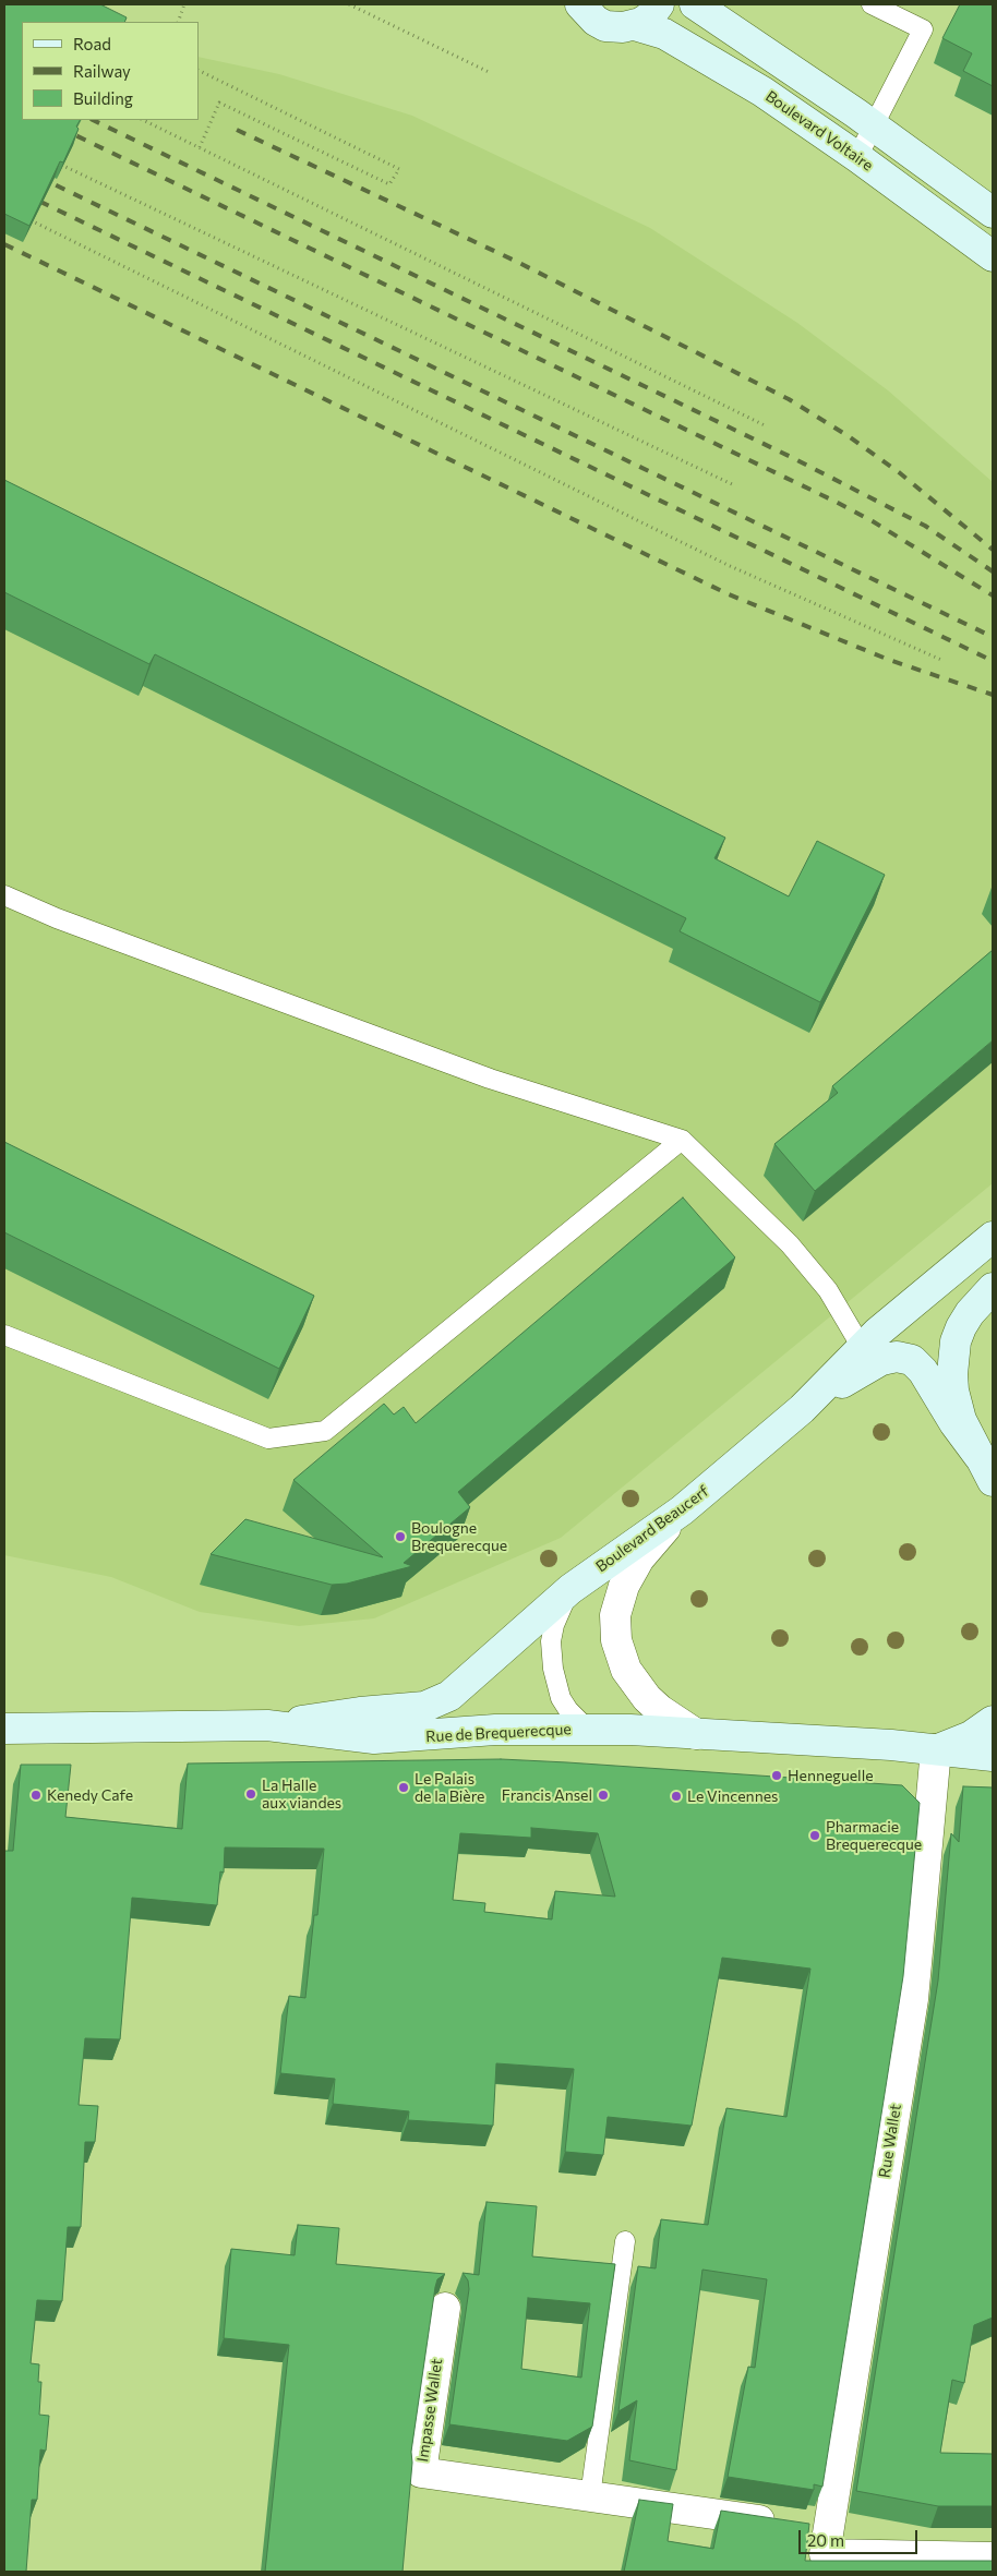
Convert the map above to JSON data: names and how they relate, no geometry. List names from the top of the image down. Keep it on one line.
{"streets":{"street":["Boulevard Voltaire","Boulevard Beaucerf","Rue de Brequerecque","Rue Wallet","Impasse Wallet"]},"crossings":[["Boulevard Beaucerf","Rue de Brequerecque"],["Rue de Brequerecque","Rue Wallet"],["Rue Wallet","Impasse Wallet"]],"places":["Boulogne Brequerecque","Henneguelle","Le Palais de la Bière","La Halle aux viandes","Kenedy Cafe","Francis Ansel","Le Vincennes","Pharmacie Brequerecque"],"legend":["Road","Railway","Building"],"scale_bar":"20 m"}
